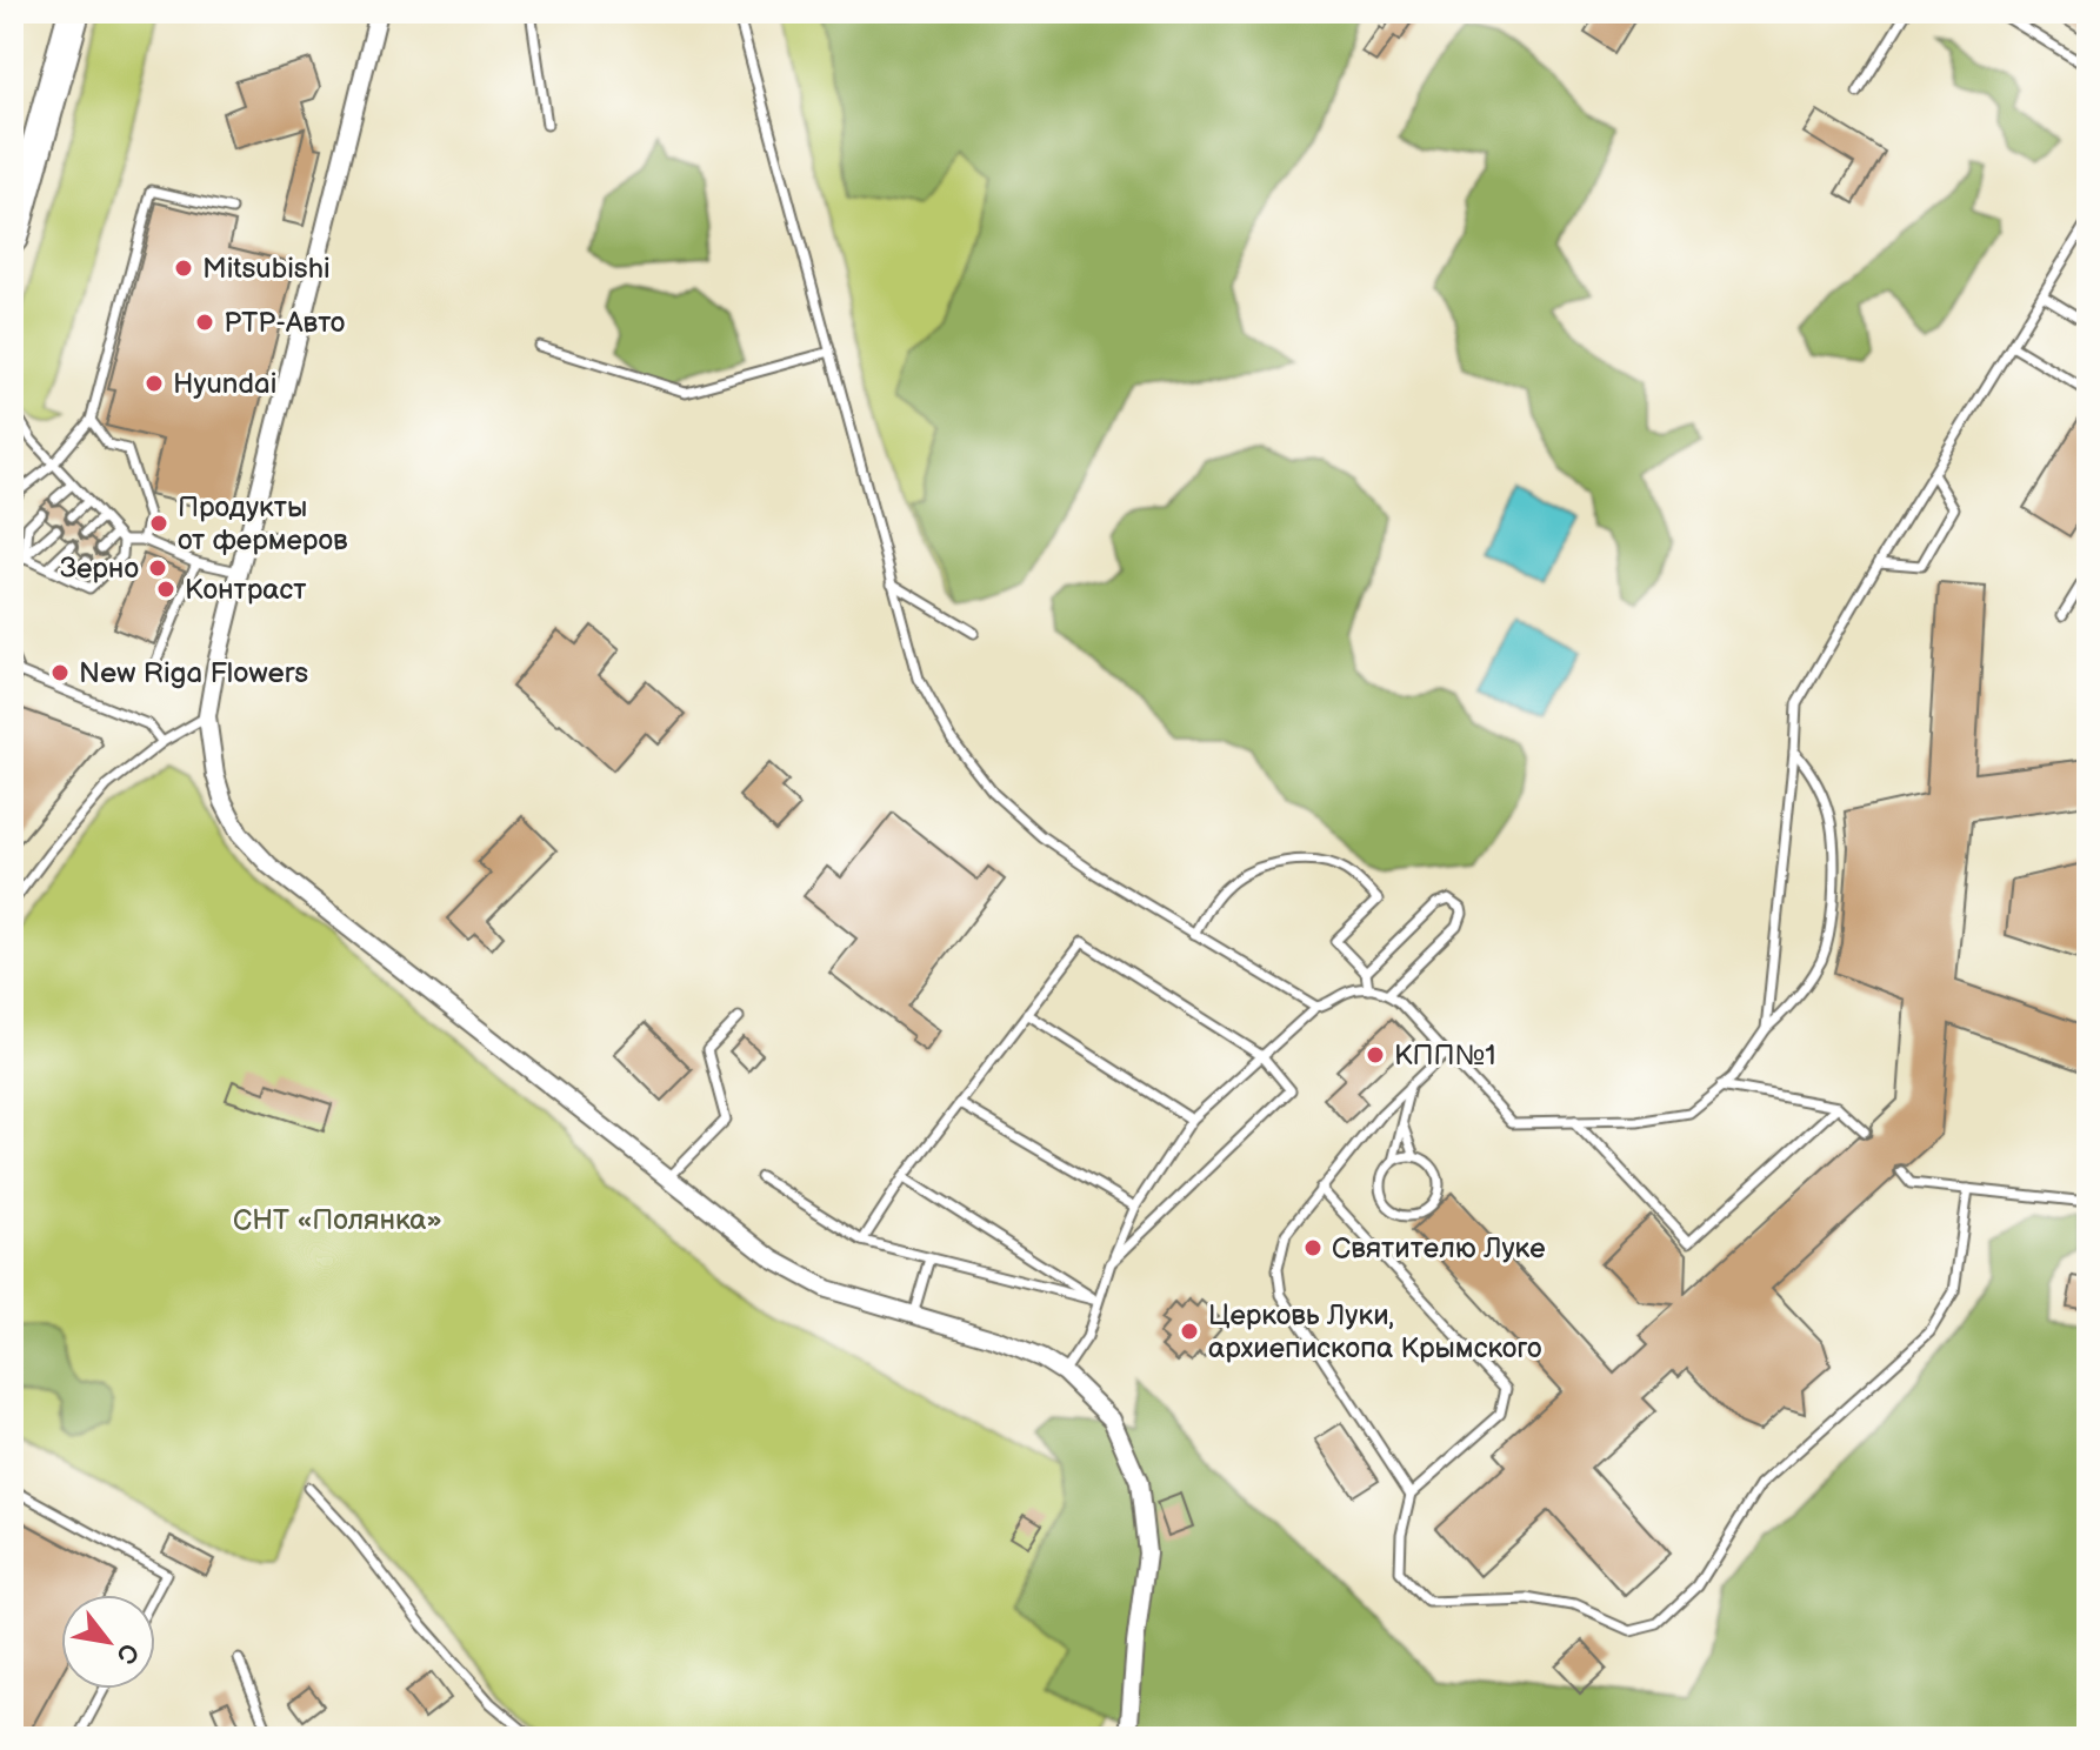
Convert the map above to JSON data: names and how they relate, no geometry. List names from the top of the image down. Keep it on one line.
{"parks":["СНТ «Полянка»"],"places":["Mitsubishi","РТР-Авто","Hyundai","Продукты от фермеров","Зерно","Контраст","New Riga Flowers","КПП№1","Святителю Луке","Церковь Луки, архиепископа Крымского"],"north":"bottom right"}
